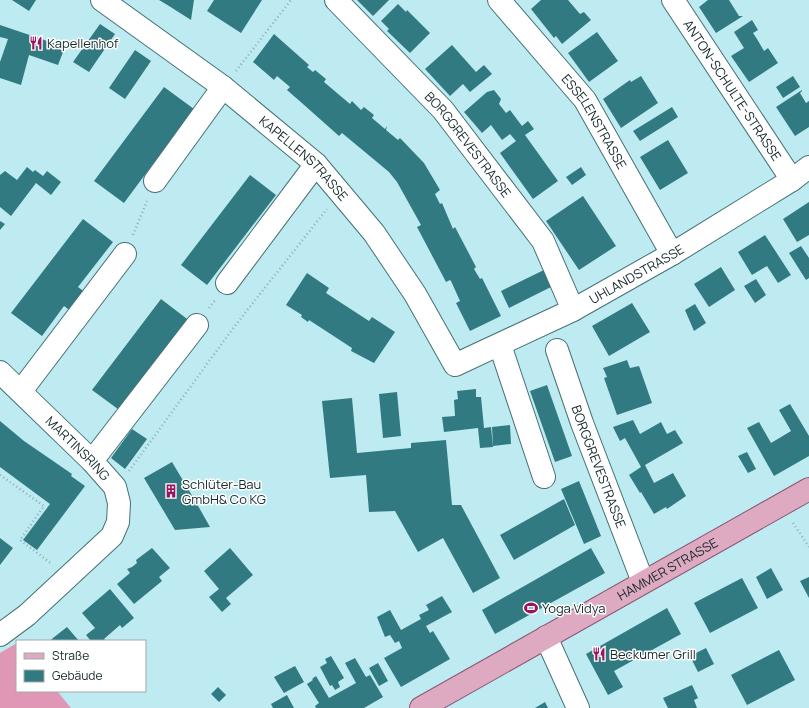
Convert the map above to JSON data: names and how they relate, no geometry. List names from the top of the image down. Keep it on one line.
{"streets":{"main road":["HAMMER STRASSE"],"street":["ANTON-SCHULTE-STRASSE","ESSELENSTRASSE","BORGGREVESTRASSE","KAPELLENSTRASSE","UHLANDSTRASSE","MARTINSRING"]},"crossings":[["ANTON-SCHULTE-STRASSE","UHLANDSTRASSE"],["ESSELENSTRASSE","UHLANDSTRASSE"],["BORGGREVESTRASSE","UHLANDSTRASSE"],["BORGGREVESTRASSE","HAMMER STRASSE"],["KAPELLENSTRASSE","UHLANDSTRASSE"]],"places":{"restaurant":["Kapellenhof","Beckumer Grill"],"building":["Schlüter-Bau GmbH& Co KG"],"sports":["Yoga Vidya"]},"legend":["Straße","Gebäude"]}
